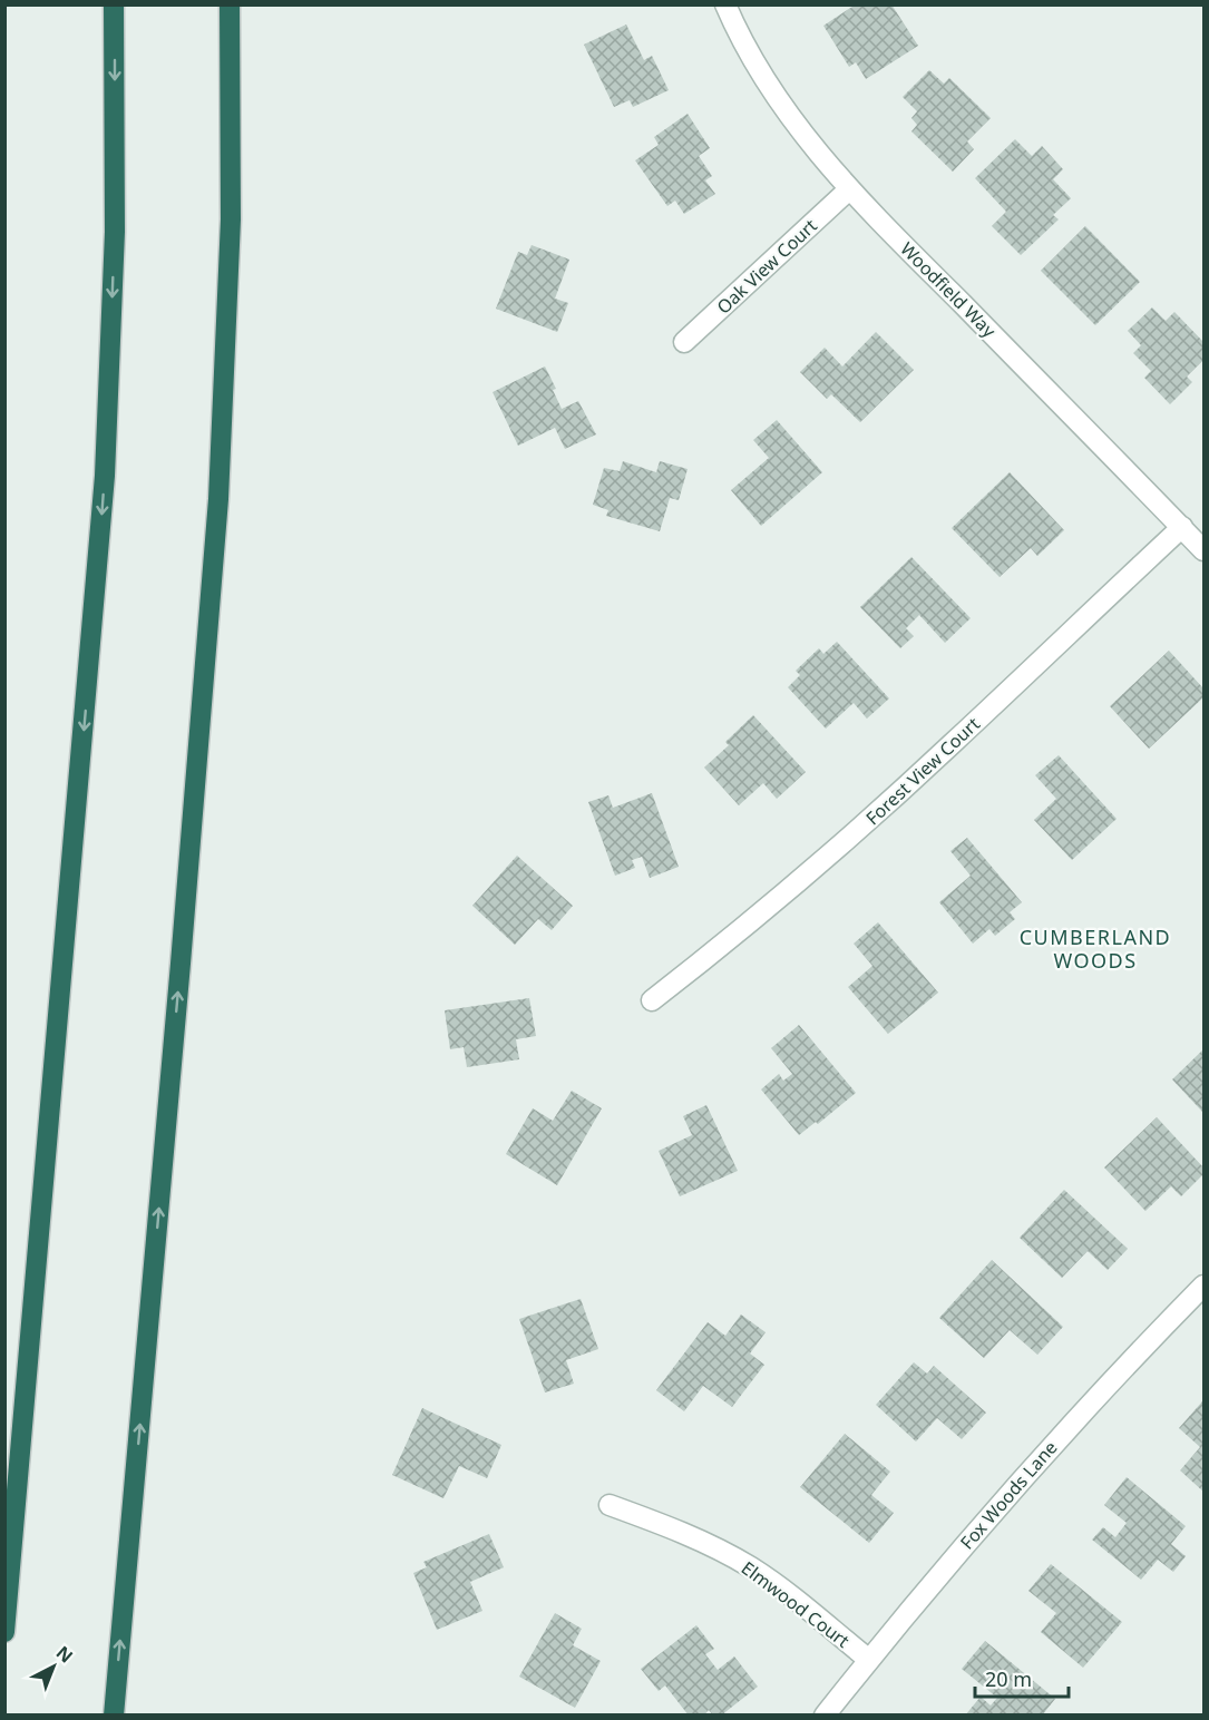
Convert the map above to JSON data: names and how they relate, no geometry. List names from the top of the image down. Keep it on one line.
{"streets":{"street":["Oak View Court","Woodfield Way","Forest View Court","Fox Woods Lane","Elmwood Court"]},"crossings":[["Oak View Court","Woodfield Way"],["Woodfield Way","Forest View Court"],["Fox Woods Lane","Elmwood Court"]],"districts":["CUMBERLAND WOODS"],"scale_bar":"20 m","north":"top right"}
